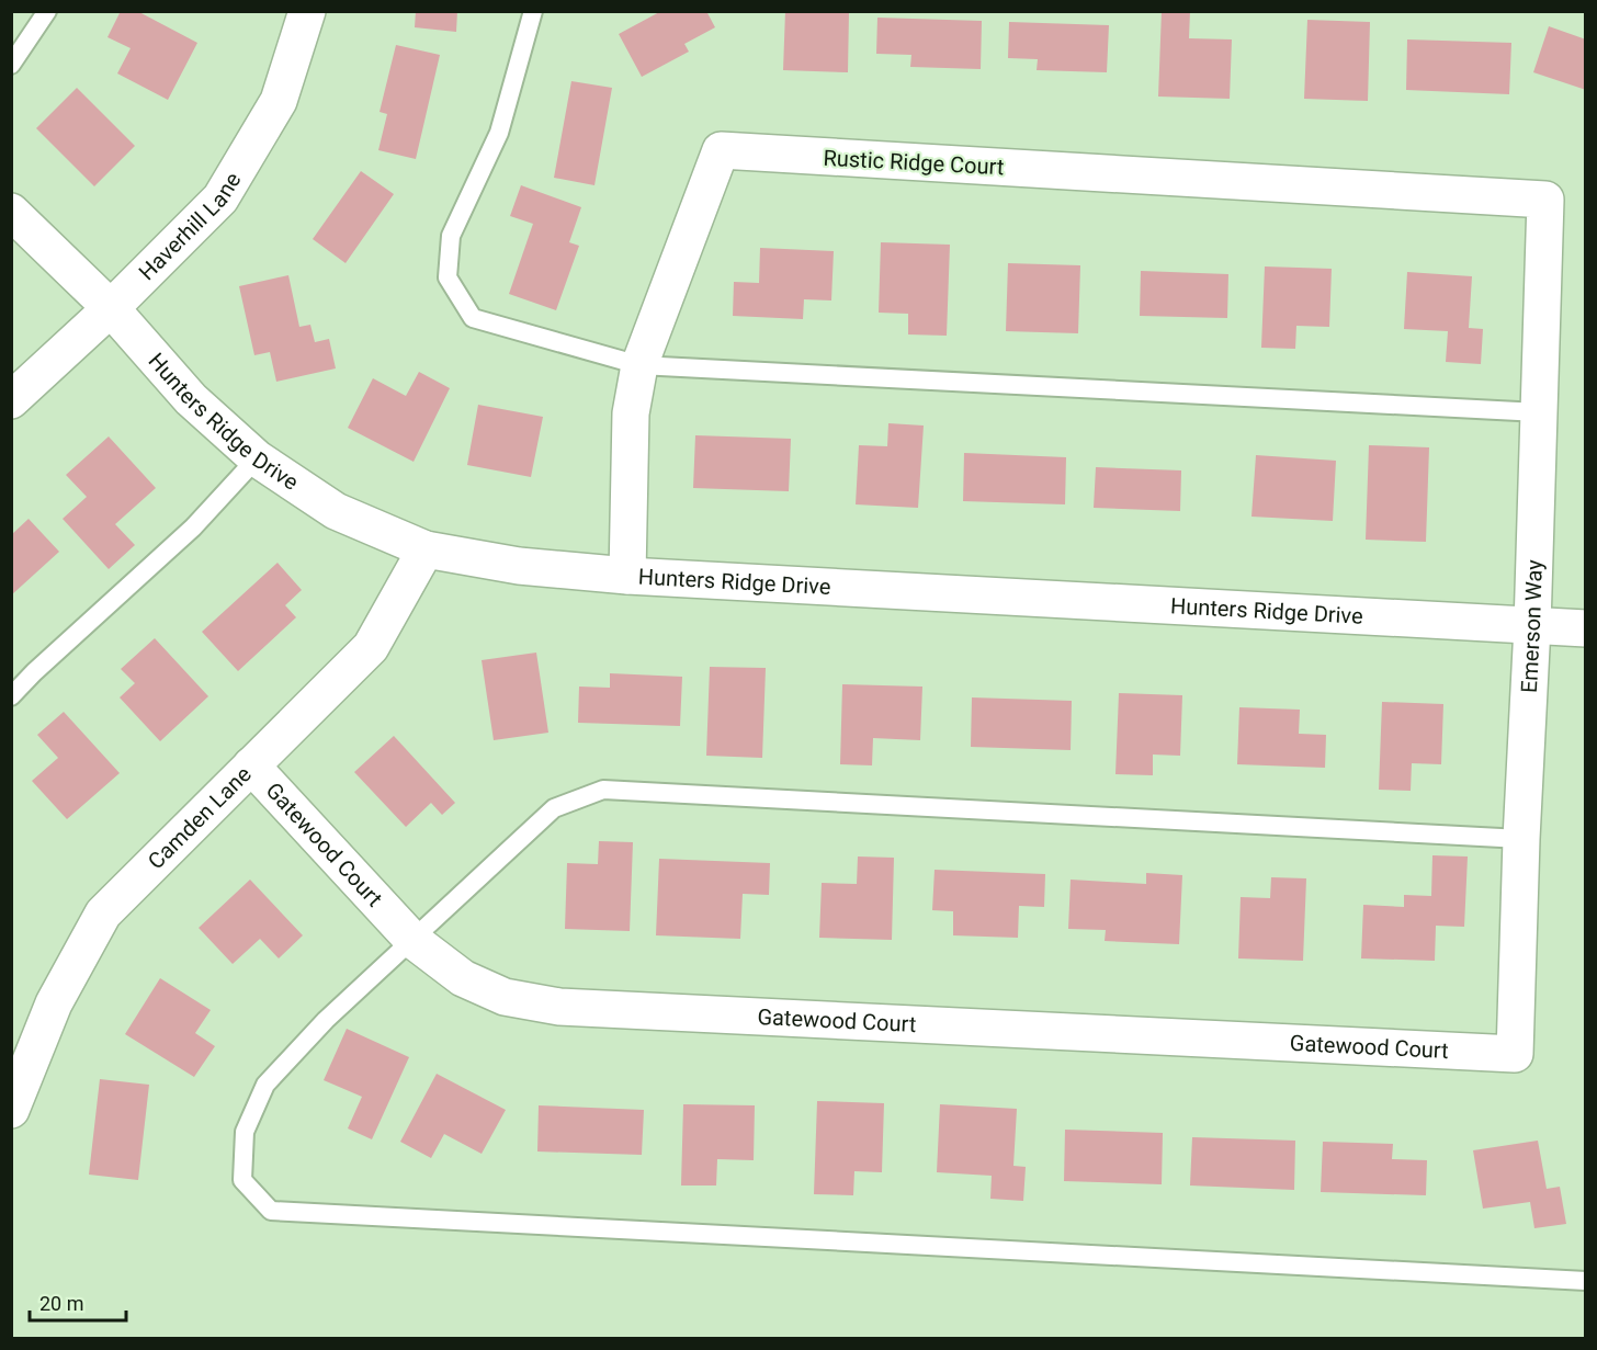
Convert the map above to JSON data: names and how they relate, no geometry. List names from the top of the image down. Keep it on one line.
{"streets":{"street":["Rustic Ridge Court","Haverhill Lane","Hunters Ridge Drive","Emerson Way","Camden Lane","Gatewood Court"]},"crossings":[["Rustic Ridge Court","Hunters Ridge Drive"],["Rustic Ridge Court","Emerson Way"],["Haverhill Lane","Hunters Ridge Drive"],["Hunters Ridge Drive","Emerson Way"],["Hunters Ridge Drive","Camden Lane"],["Emerson Way","Gatewood Court"],["Camden Lane","Gatewood Court"]],"scale_bar":"20 m"}
